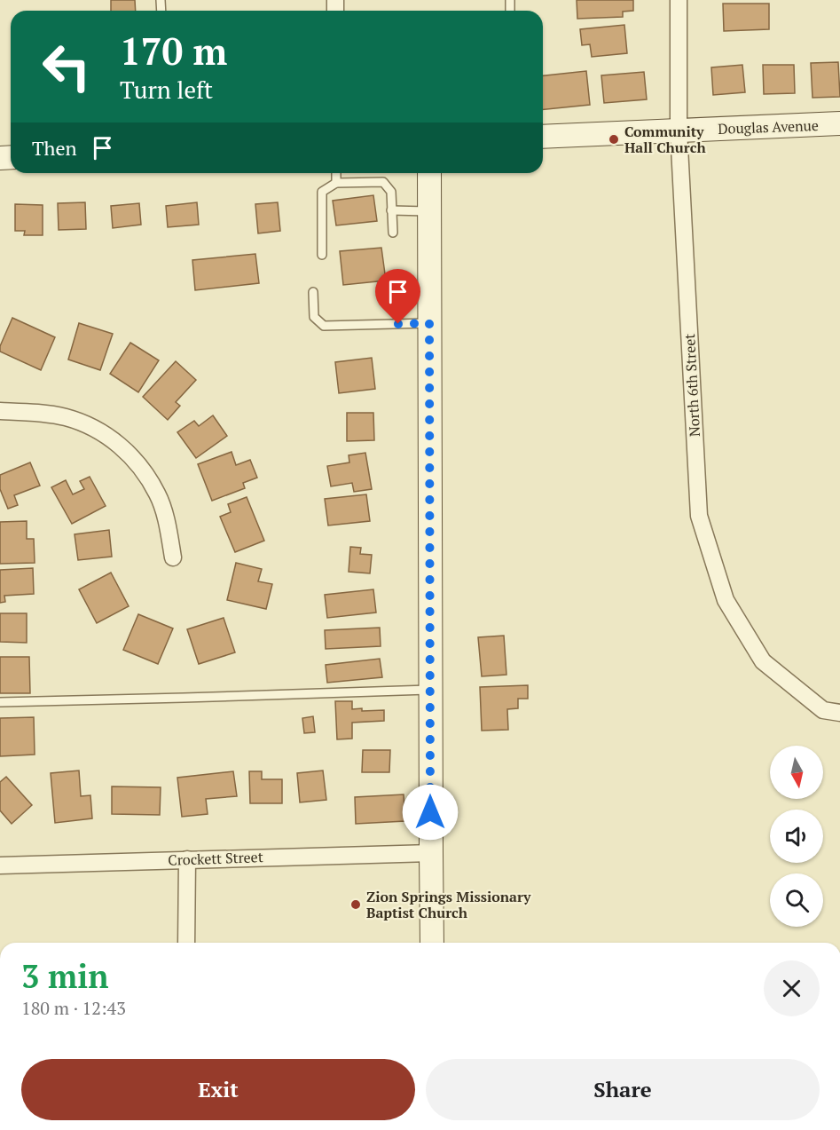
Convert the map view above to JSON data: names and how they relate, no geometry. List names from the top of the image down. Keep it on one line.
{"streets":{"street":["Douglas Avenue","North 6th Street","Crockett Street"]},"crossings":[["Douglas Avenue","North 6th Street"]],"places":["Community Hall Church","Zion Springs Missionary Baptist Church"],"north":"bottom","page":{"turn":["170 m","Turn left"],"then":"Then","heading":["3 min","180 m · 12:43"],"buttons":["Exit","Share"]}}
